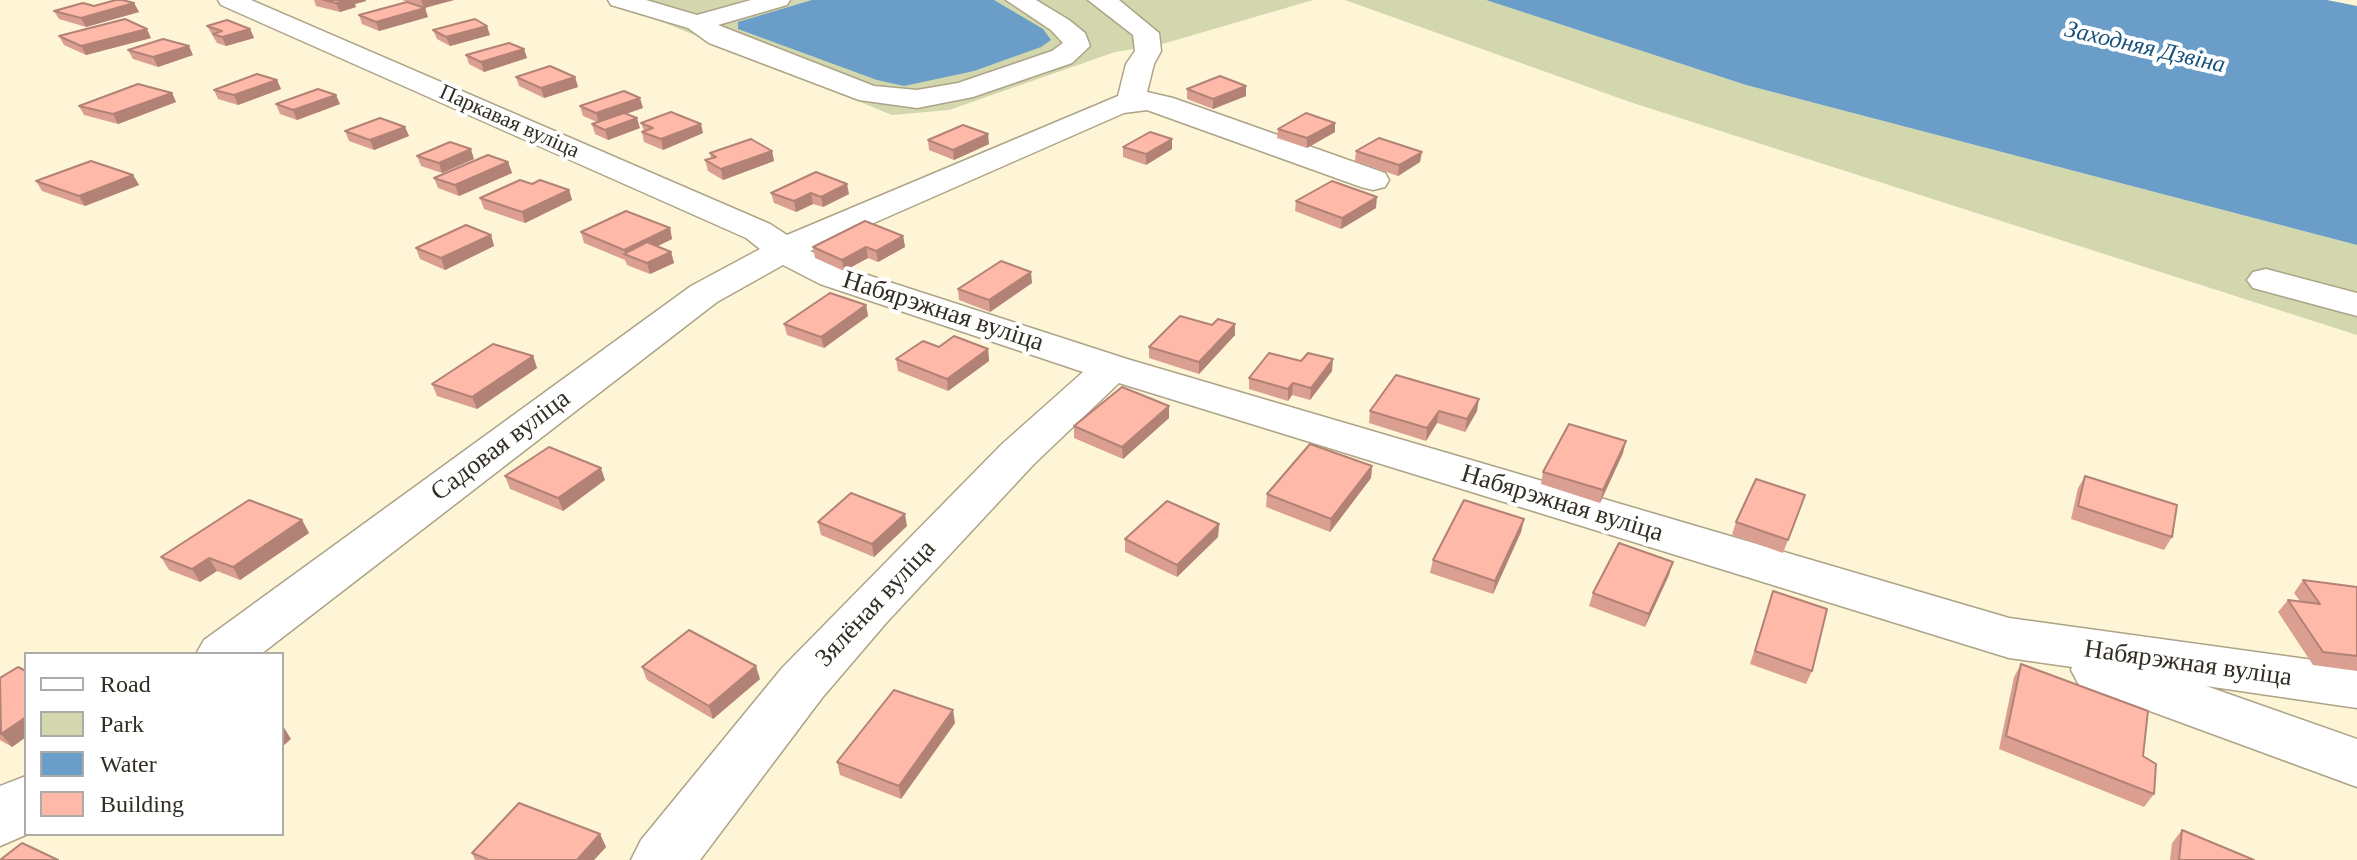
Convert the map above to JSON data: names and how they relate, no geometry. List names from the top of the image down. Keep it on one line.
{"streets":{"street":["Паркавая вуліца","Набярэжная вуліца","Садовая вуліца","Зялёная вуліца"]},"crossings":[["Паркавая вуліца","Набярэжная вуліца"],["Паркавая вуліца","Садовая вуліца"],["Набярэжная вуліца","Садовая вуліца"],["Набярэжная вуліца","Зялёная вуліца"]],"water":["Заходняя Дзвіна"],"legend":["Road","Park","Water","Building"]}
